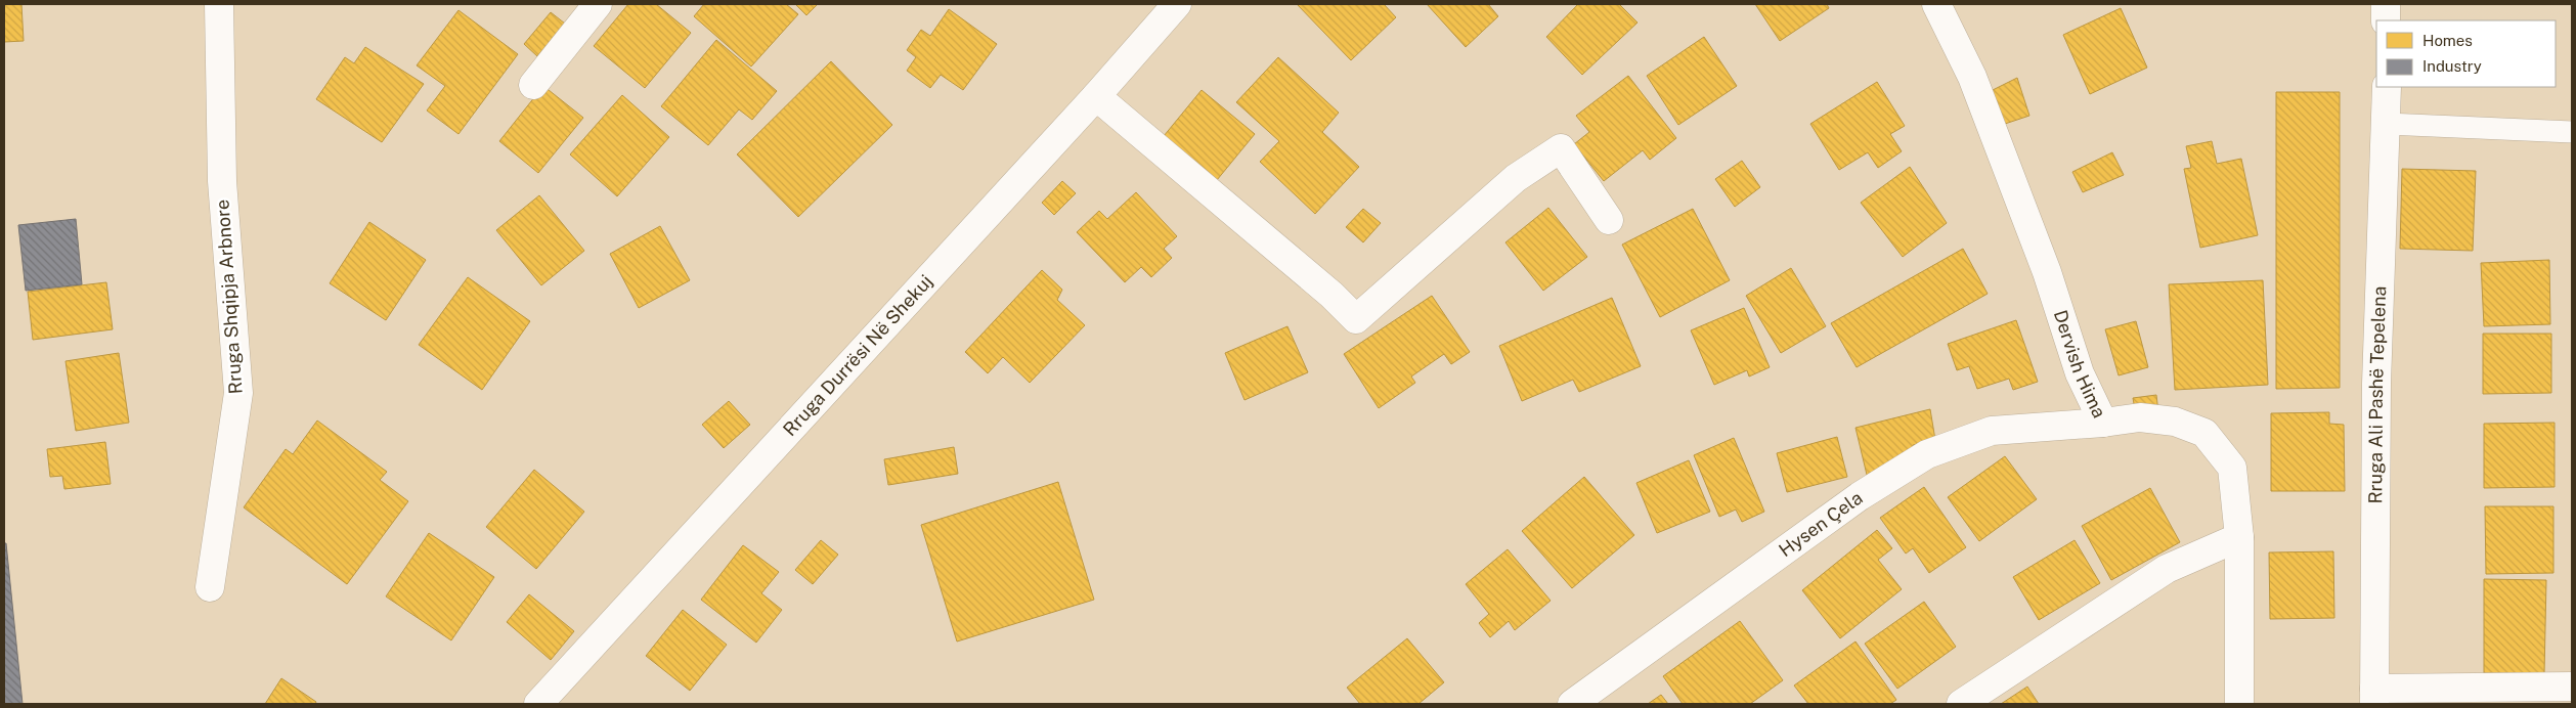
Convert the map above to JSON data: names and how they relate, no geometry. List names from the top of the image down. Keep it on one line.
{"streets":{"street":["Rruga Shqipja Arbnore","Rruga Durrësi Në Shekuj","Dervish Hima","Rruga Ali Pashë Tepelena","Hysen Çela"]},"crossings":[["Dervish Hima","Hysen Çela"]],"legend":["Homes","Industry"]}
